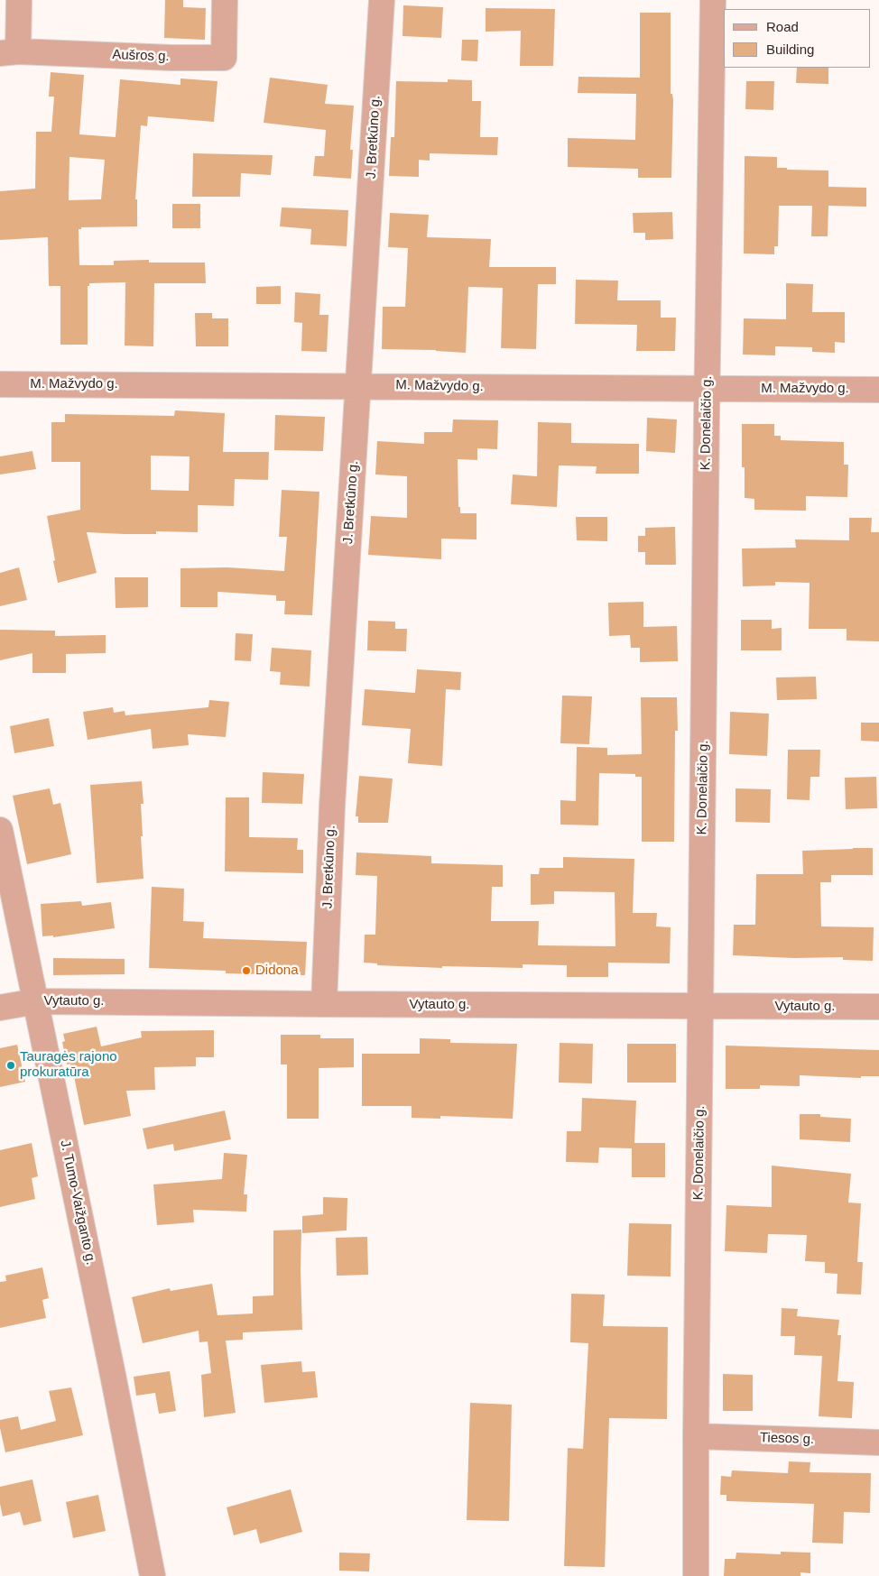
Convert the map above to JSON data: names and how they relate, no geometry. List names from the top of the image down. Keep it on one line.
{"streets":{"street":["Aušros g.","J. Bretkūno g.","M. Mažvydo g.","K. Donelaičio g.","Vytauto g.","J. Tumo-Vaižganto g.","Tiesos g."]},"crossings":[["J. Bretkūno g.","M. Mažvydo g."],["J. Bretkūno g.","Vytauto g."],["M. Mažvydo g.","K. Donelaičio g."],["K. Donelaičio g.","Vytauto g."],["K. Donelaičio g.","Tiesos g."],["Vytauto g.","J. Tumo-Vaižganto g."]],"places":["Didona","Tauragės rajono prokuratūra"],"legend":["Road","Building"]}
